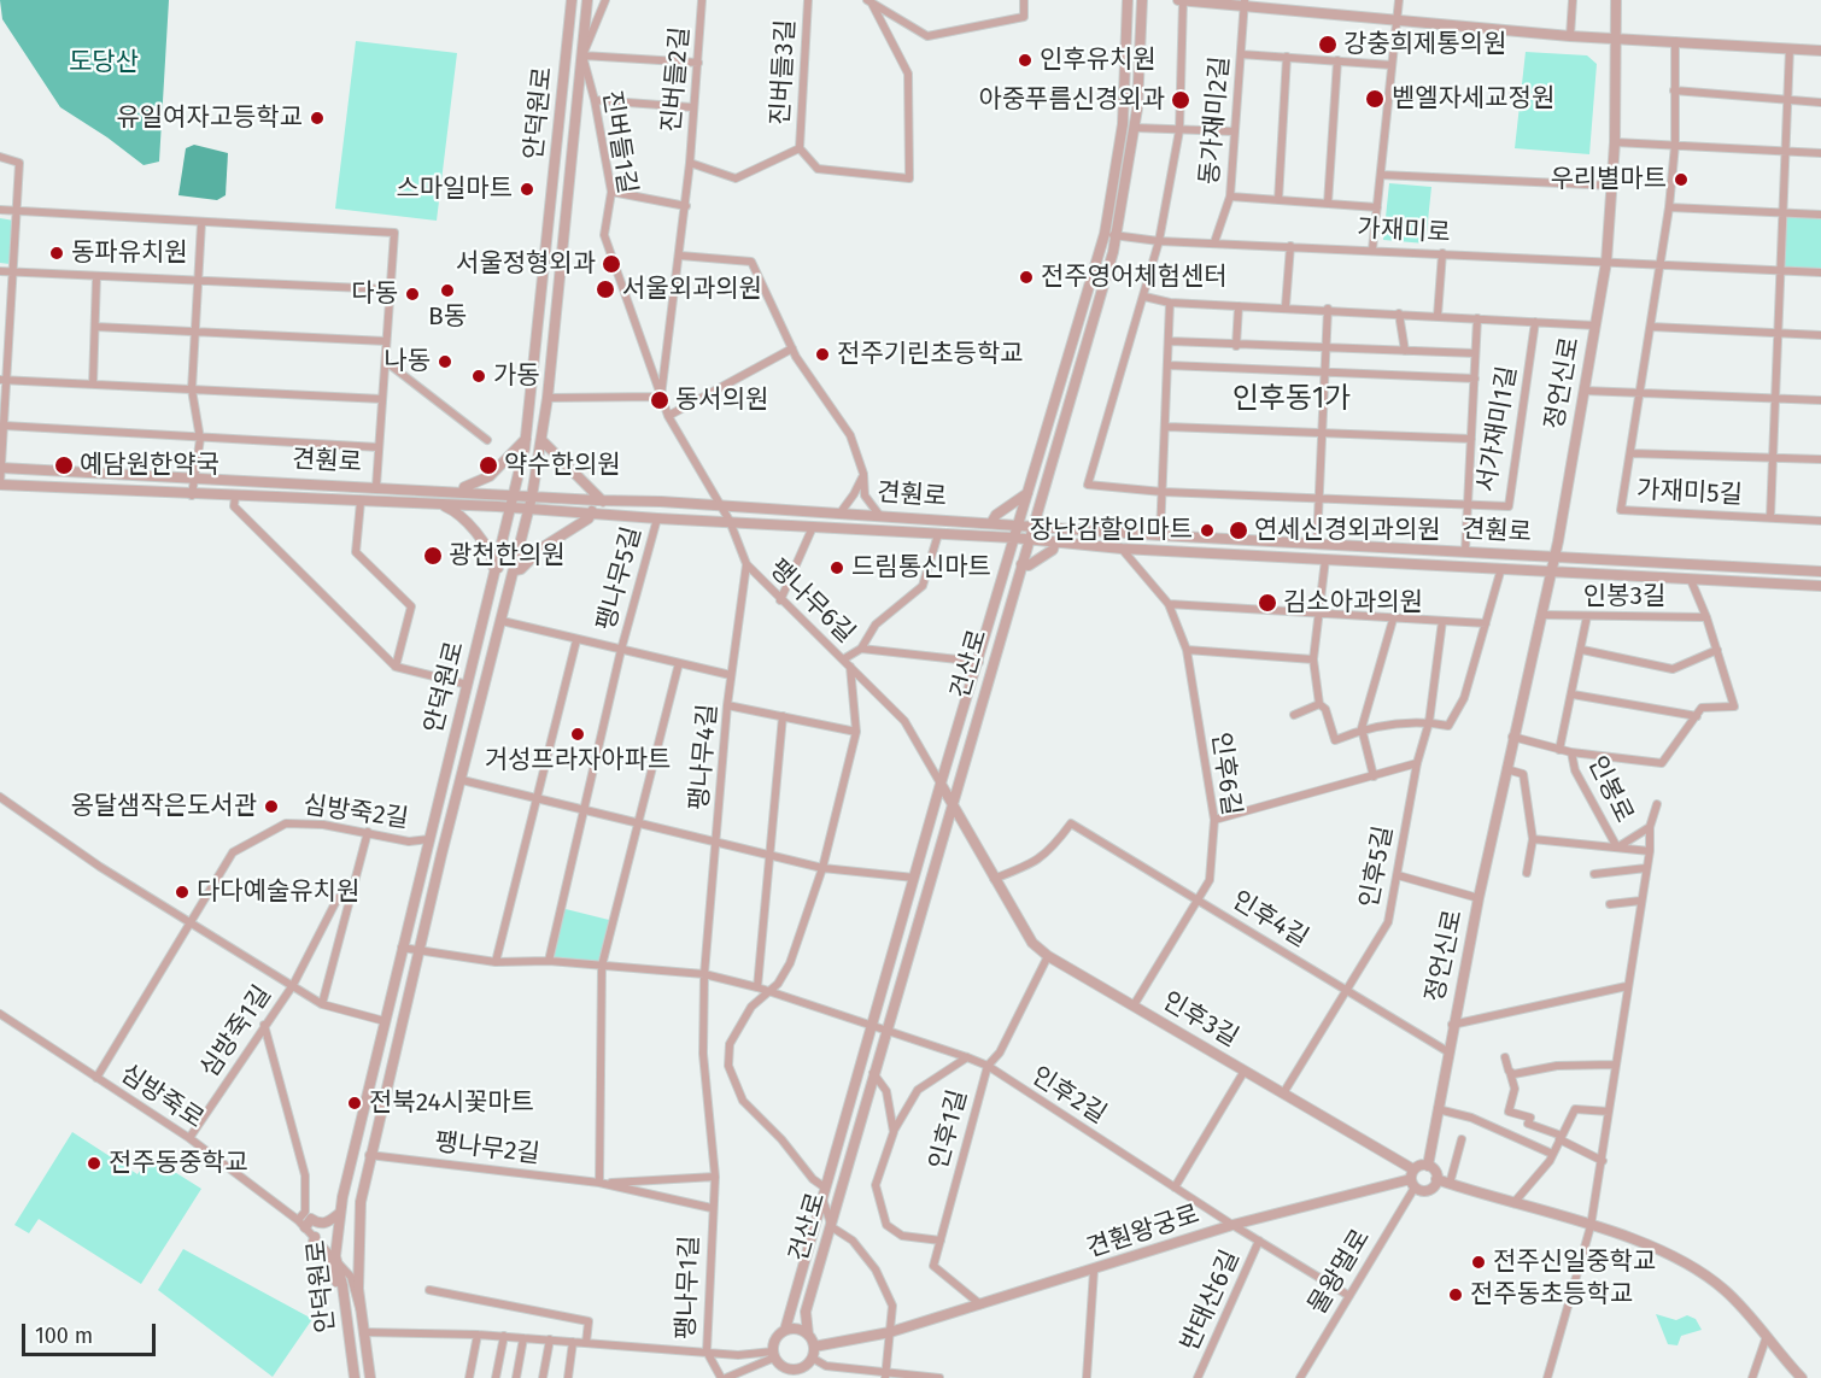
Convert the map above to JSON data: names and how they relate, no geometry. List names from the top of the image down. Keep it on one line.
{"streets":{"street":["진버들3길","진버들2길","안덕원로","동가재미2길","진버들1길","가재미로","정언신로","서가재미1길","견훤로","가재미5길","팽나무5길","인봉3길","팽나무6길","건산로","팽나무4길","인후6길","인봉로","심방죽2길","인후5길","인후4길","인후3길","심방죽1길","인후2길","심방죽로","인후1길","팽나무2길","견훤왕궁로","물왕멀로","팽나무1길","반태산6길"]},"crossings":[["진버들3길","진버들2길"],["진버들2길","진버들1길"],["안덕원로","진버들1길"],["안덕원로","견훤로"],["안덕원로","팽나무5길"],["안덕원로","팽나무4길"],["안덕원로","심방죽2길"],["안덕원로","심방죽1길"],["안덕원로","인후2길"],["안덕원로","심방죽로"],["안덕원로","팽나무2길"],["안덕원로","팽나무1길"],["동가재미2길","가재미로"],["진버들1길","견훤로"],["진버들1길","팽나무6길"],["가재미로","정언신로"],["가재미로","가재미5길"],["가재미로","건산로"],["정언신로","견훤로"],["정언신로","인봉3길"],["정언신로","인봉로"],["정언신로","인후4길"],["서가재미1길","견훤로"],["견훤로","팽나무5길"],["견훤로","인봉3길"],["견훤로","팽나무6길"],["견훤로","건산로"],["견훤로","인후6길"],["팽나무5길","팽나무6길"],["팽나무5길","팽나무4길"],["인봉3길","인봉로"],["팽나무6길","건산로"],["팽나무6길","팽나무4길"],["팽나무6길","인후3길"],["건산로","팽나무4길"],["건산로","인후3길"],["건산로","인후2길"],["건산로","견훤왕궁로"],["팽나무4길","인후2길"],["팽나무4길","팽나무2길"],["팽나무4길","팽나무1길"],["인후6길","인후4길"],["인후6길","인후3길"],["심방죽2길","심방죽1길"],["심방죽2길","심방죽로"],["인후5길","인후4길"],["인후5길","인후3길"],["인후4길","인후3길"],["인후3길","인후1길"],["인후3길","견훤왕궁로"],["인후3길","물왕멀로"],["심방죽1길","심방죽로"],["인후2길","인후1길"],["인후2길","견훤왕궁로"],["인후2길","물왕멀로"],["인후2길","반태산6길"],["인후1길","견훤왕궁로"],["팽나무2길","팽나무1길"],["견훤왕궁로","물왕멀로"]],"districts":["인후동1가"],"parks":["도당산"],"places":["강충희제통의원","인후유치원","벧엘자세교정원","아중푸름신경외과","유일여자고등학교","우리별마트","스마일마트","동파유치원","서울정형외과","전주영어체험센터","서울외과의원","B동","다동","전주기린초등학교","나동","가동","동서의원","예담원한약국","약수한의원","장난감할인마트","연세신경외과의원","광천한의원","드림통신마트","김소아과의원","거성프라자아파트","옹달샘작은도서관","다다예술유치원","전북24시꽃마트","전주동중학교","전주신일중학교","전주동초등학교"],"scale_bar":"100 m"}
